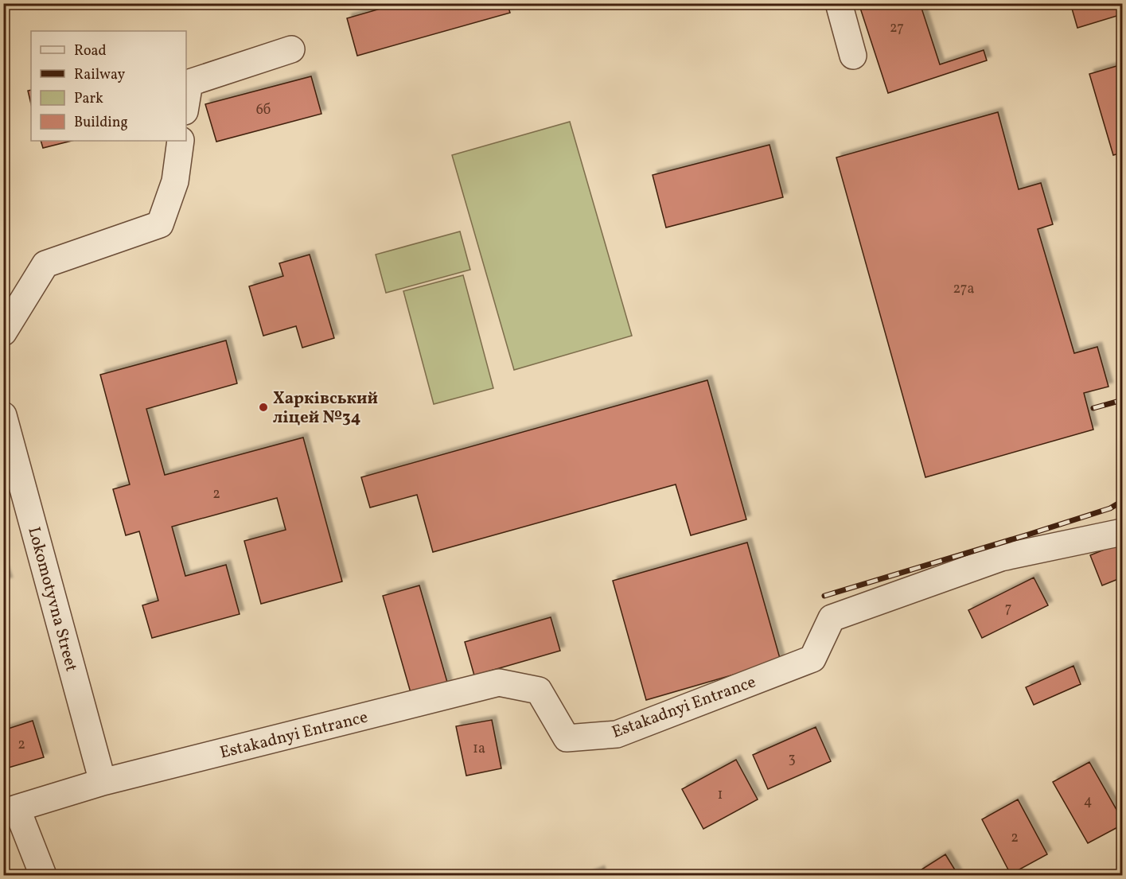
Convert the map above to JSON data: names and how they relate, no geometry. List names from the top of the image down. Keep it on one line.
{"streets":{"street":["Lokomotyvna Street","Estakadnyi Entrance"]},"crossings":[["Lokomotyvna Street","Estakadnyi Entrance"]],"places":["Харківський ліцей №34"],"house_numbers":["27","6б","27а","2","7","2","1а","3","1","4","2"],"legend":["Road","Railway","Park","Building"]}
